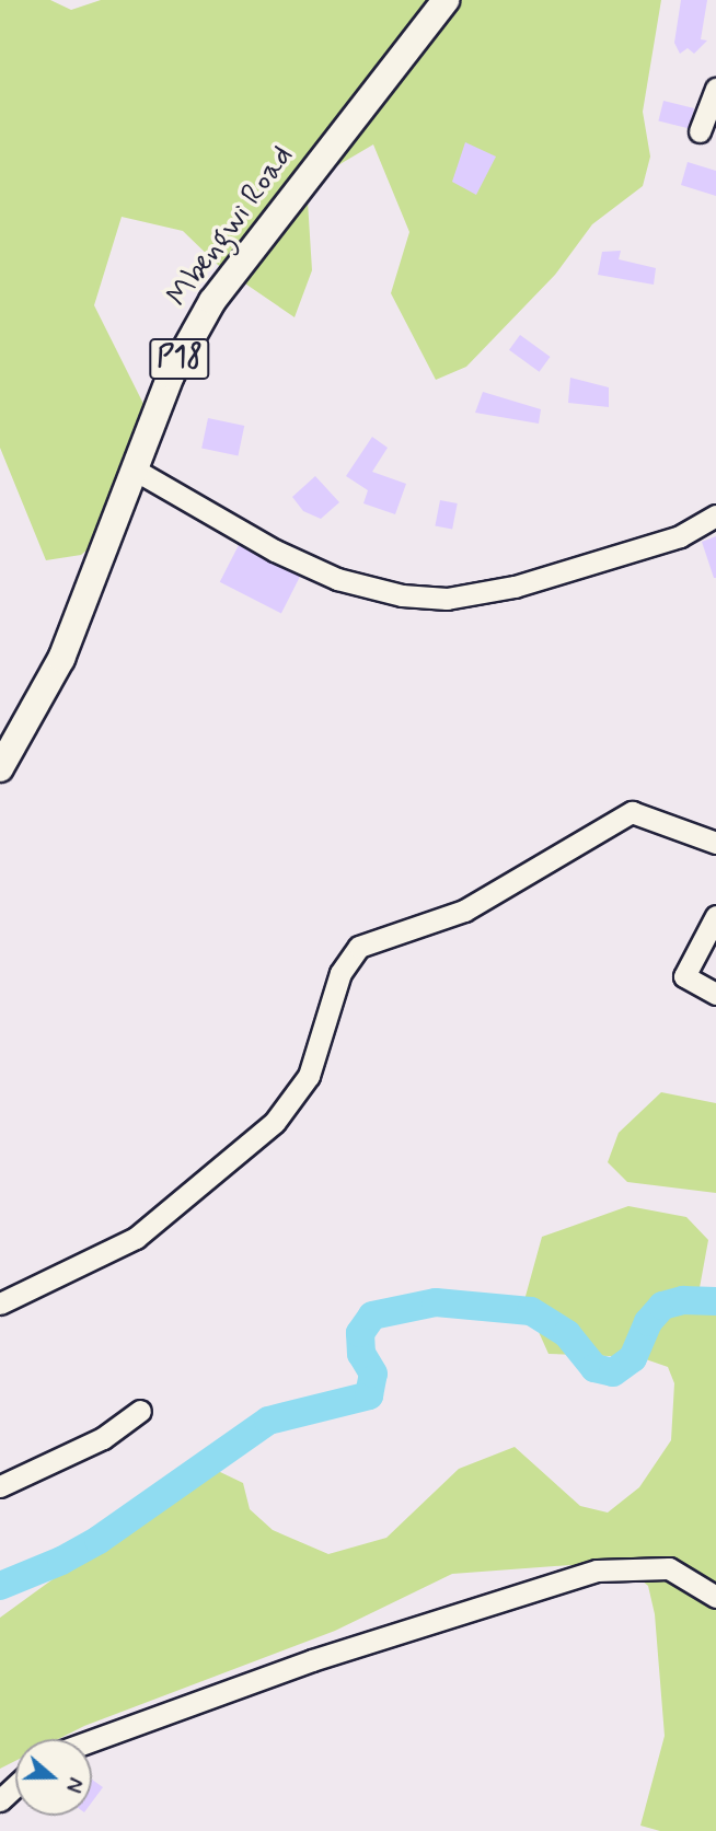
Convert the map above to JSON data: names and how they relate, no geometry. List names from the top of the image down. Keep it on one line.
{"streets":{"main road":["Mbengwi Road","P18"]},"north":"right"}
